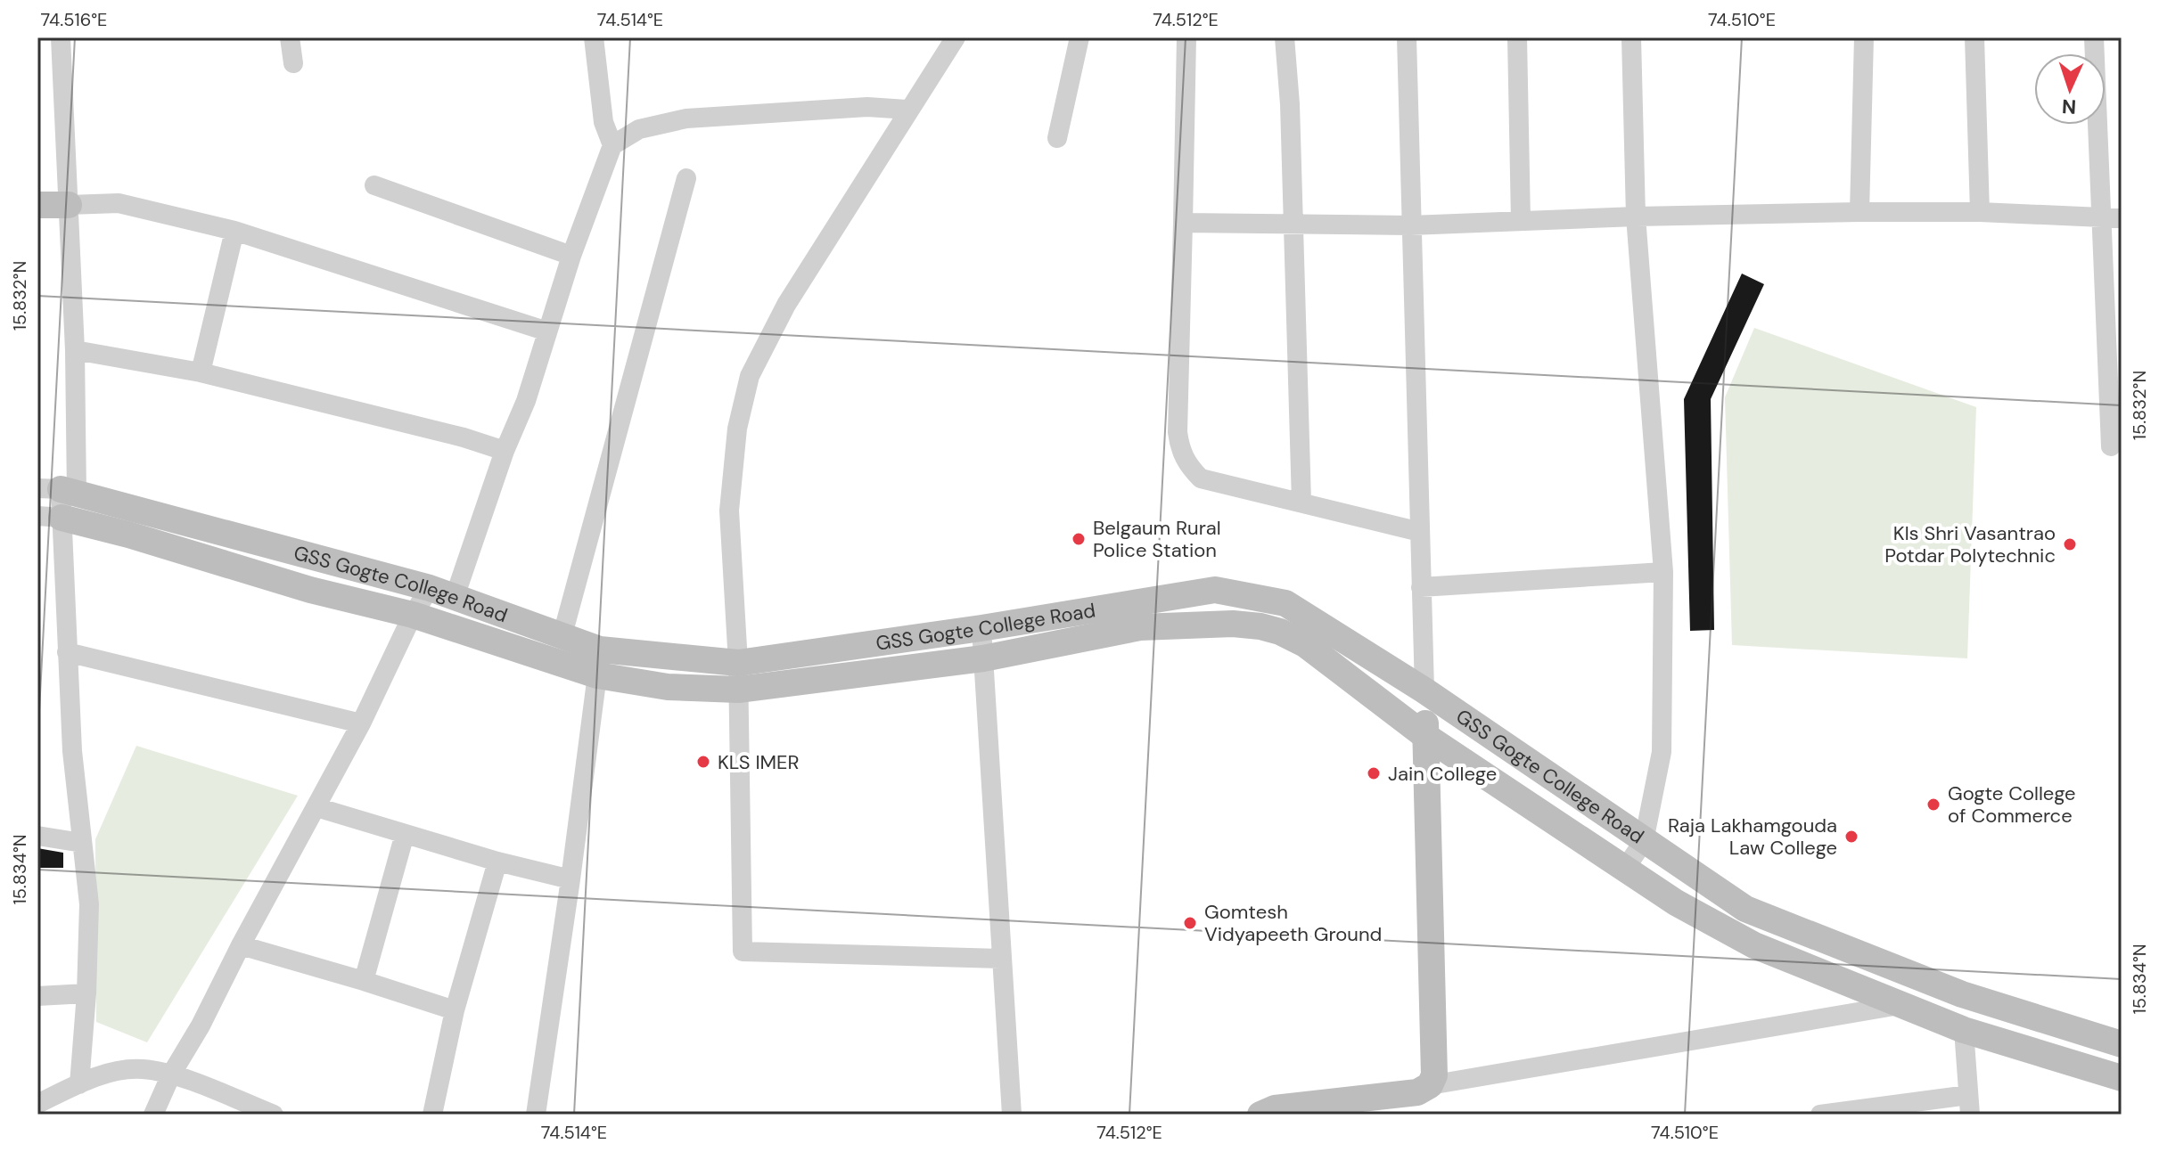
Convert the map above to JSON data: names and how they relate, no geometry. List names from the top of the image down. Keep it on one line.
{"streets":{"main road":["GSS Gogte College Road"]},"places":["Belgaum Rural Police Station","Kls Shri Vasantrao Potdar Polytechnic","KLS IMER","Jain College","Gogte College of Commerce","Raja Lakhamgouda Law College","Gomtesh Vidyapeeth Ground"],"north":"bottom","coordinates":["74.516°E","74.514°E","74.512°E","74.510°E","15.832°N","15.834°N"]}
